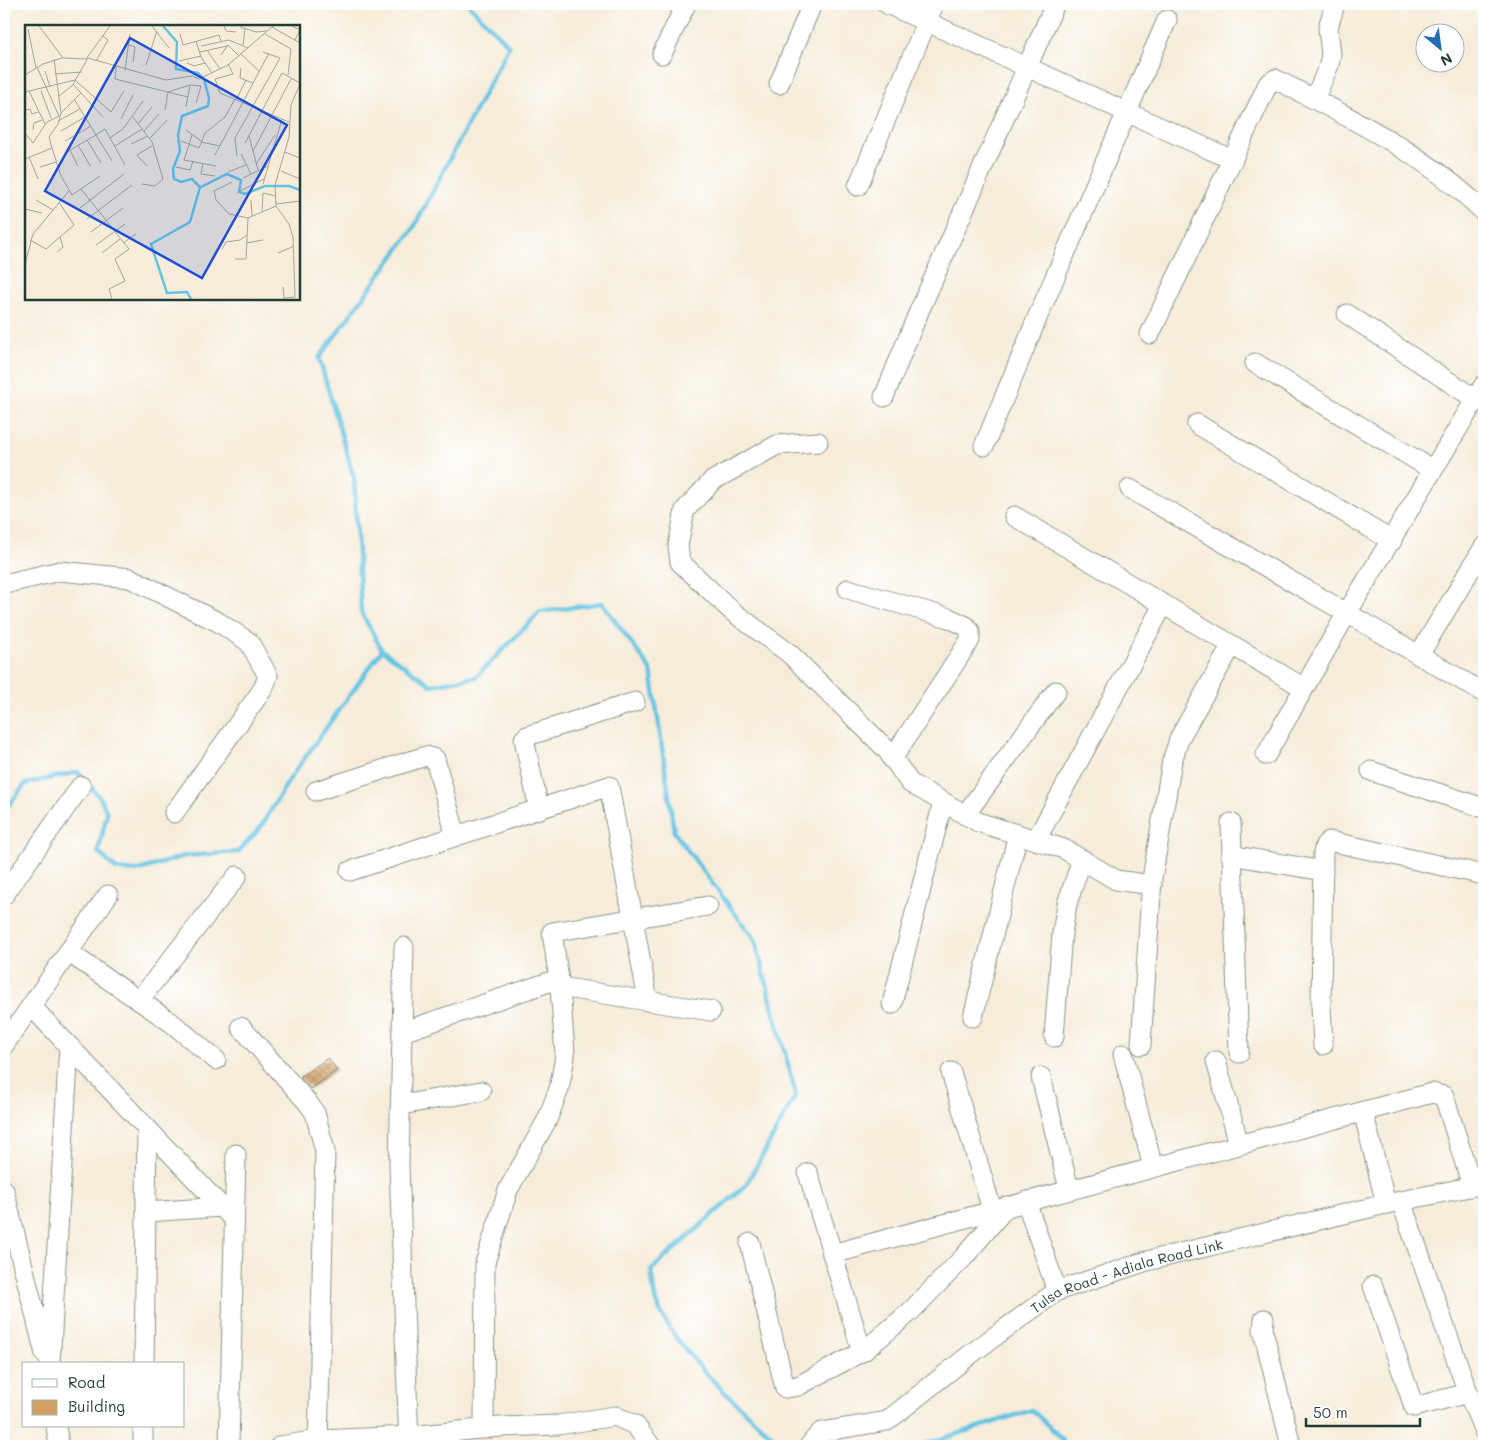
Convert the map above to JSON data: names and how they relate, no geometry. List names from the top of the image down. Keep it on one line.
{"streets":{"street":["Tulsa Road - Adiala Road Link"]},"legend":["Road","Building"],"scale_bar":"50 m","north":"bottom right"}
